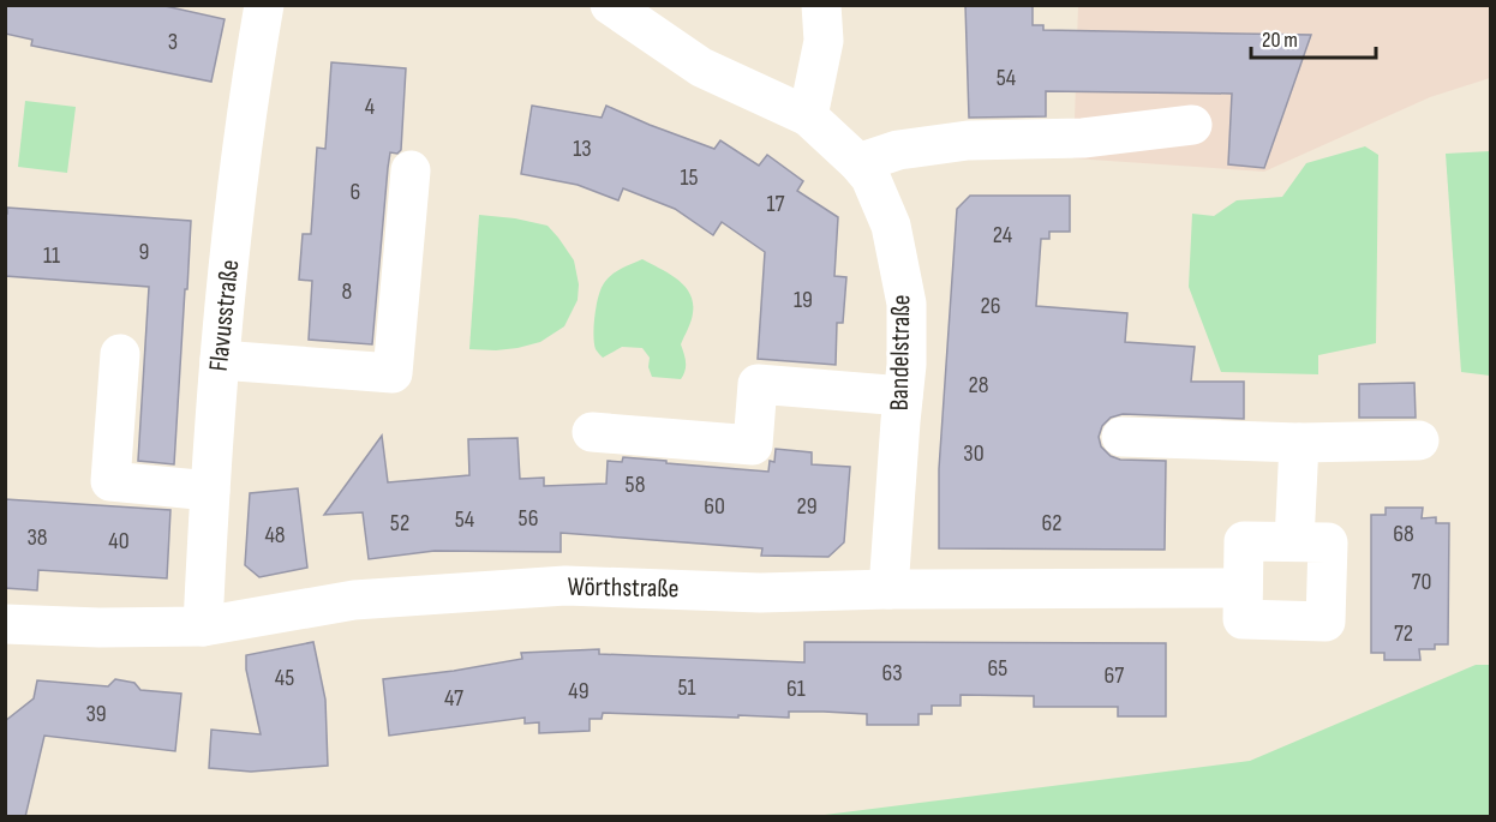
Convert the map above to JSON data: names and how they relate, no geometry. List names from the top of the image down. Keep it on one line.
{"streets":{"street":["Flavusstraße","Bandelstraße","Wörthstraße"]},"crossings":[["Flavusstraße","Wörthstraße"],["Bandelstraße","Wörthstraße"]],"house_numbers":["3","54","4","13","15","6","17","24","9","11","8","19","26","28","30","58","60","29","56","54","52","62","68","48","38","40","70","72","65","63","67","45","51","61","49","47","39"],"scale_bar":"20 m"}
